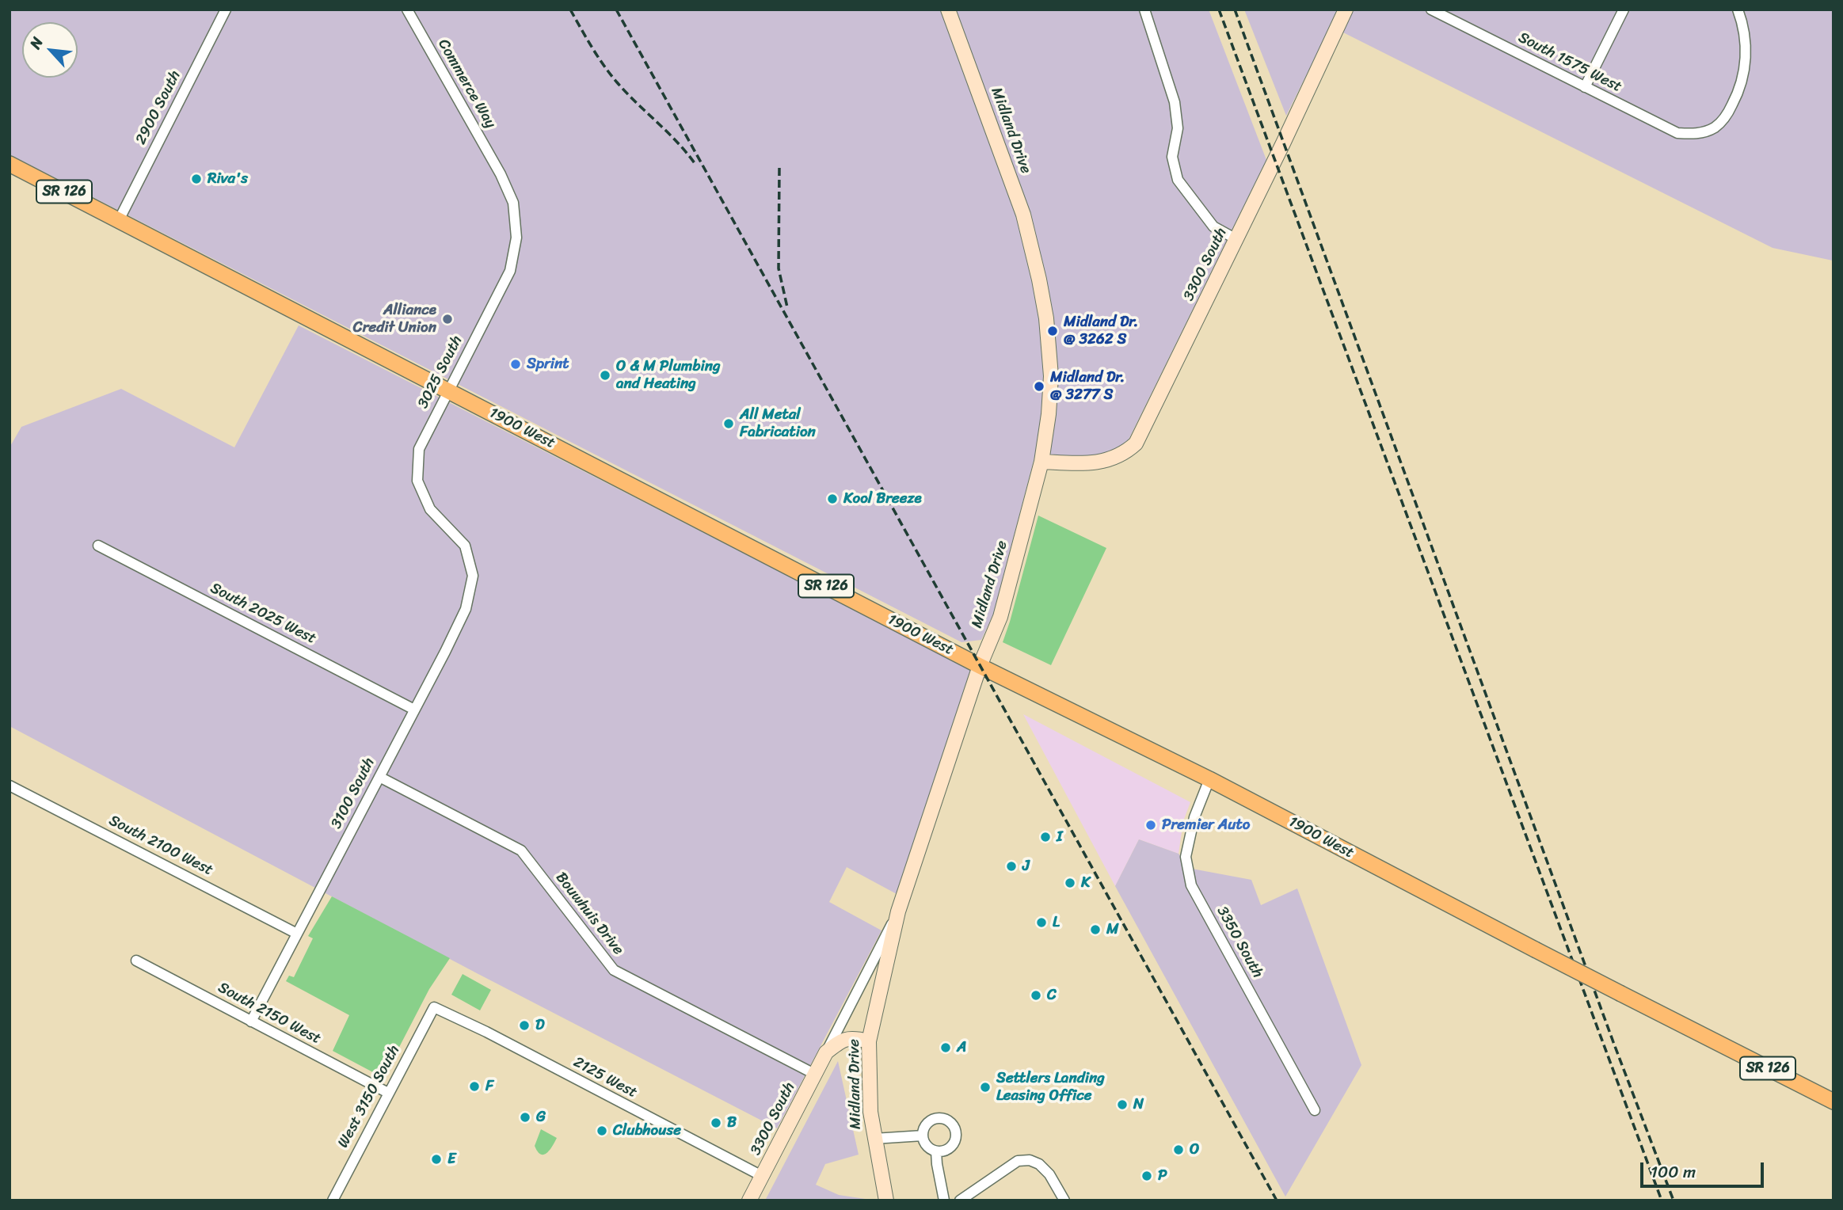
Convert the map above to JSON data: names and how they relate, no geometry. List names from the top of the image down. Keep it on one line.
{"streets":{"main road":["SR 126","1900 West"],"street":["South 1575 West","Commerce Way","2900 South","Midland Drive","3300 South","3025 South","South 2025 West","3100 South","South 2100 West","Bouwhuis Drive","3350 South","South 2150 West","2125 West","West 3150 South"]},"crossings":[["Commerce Way","3025 South"],["2900 South","1900 West"],["Midland Drive","3300 South"],["Midland Drive","1900 West"],["3300 South","Bouwhuis Drive"],["3300 South","2125 West"],["3025 South","1900 West"],["3025 South","3100 South"],["1900 West","3350 South"],["South 2025 West","3100 South"],["3100 South","South 2100 West"],["3100 South","Bouwhuis Drive"],["3100 South","South 2150 West"],["South 2150 West","West 3150 South"],["2125 West","West 3150 South"]],"places":["Riva's","Alliance Credit Union","Midland Dr. @ 3262 S","Sprint","O & M Plumbing and Heating","Midland Dr. @ 3277 S","All Metal Fabrication","Kool Breeze","Premier Auto","I","J","K","L","M","C","D","A","F","Settlers Landing Leasing Office","N","G","B","Clubhouse","O","E","P"],"scale_bar":"100 m","north":"top left"}
